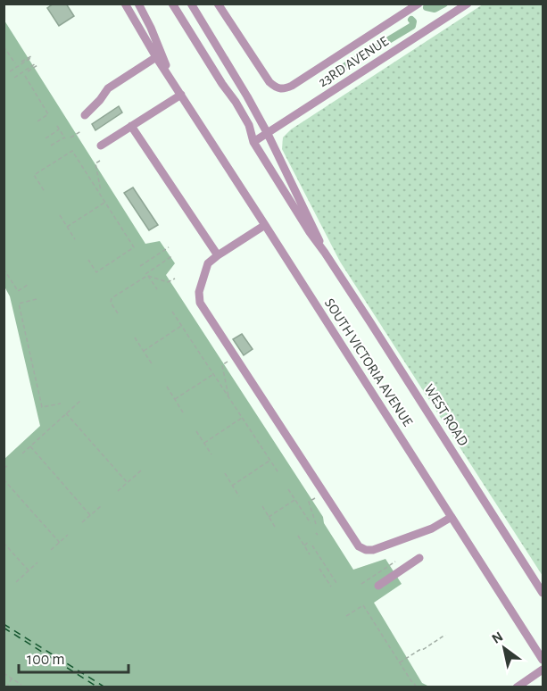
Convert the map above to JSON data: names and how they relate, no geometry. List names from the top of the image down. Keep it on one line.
{"streets":{"street":["23RD AVENUE","SOUTH VICTORIA AVENUE","WEST ROAD"]},"crossings":[["23RD AVENUE","WEST ROAD"]],"scale_bar":"100 m","north":"top left"}
